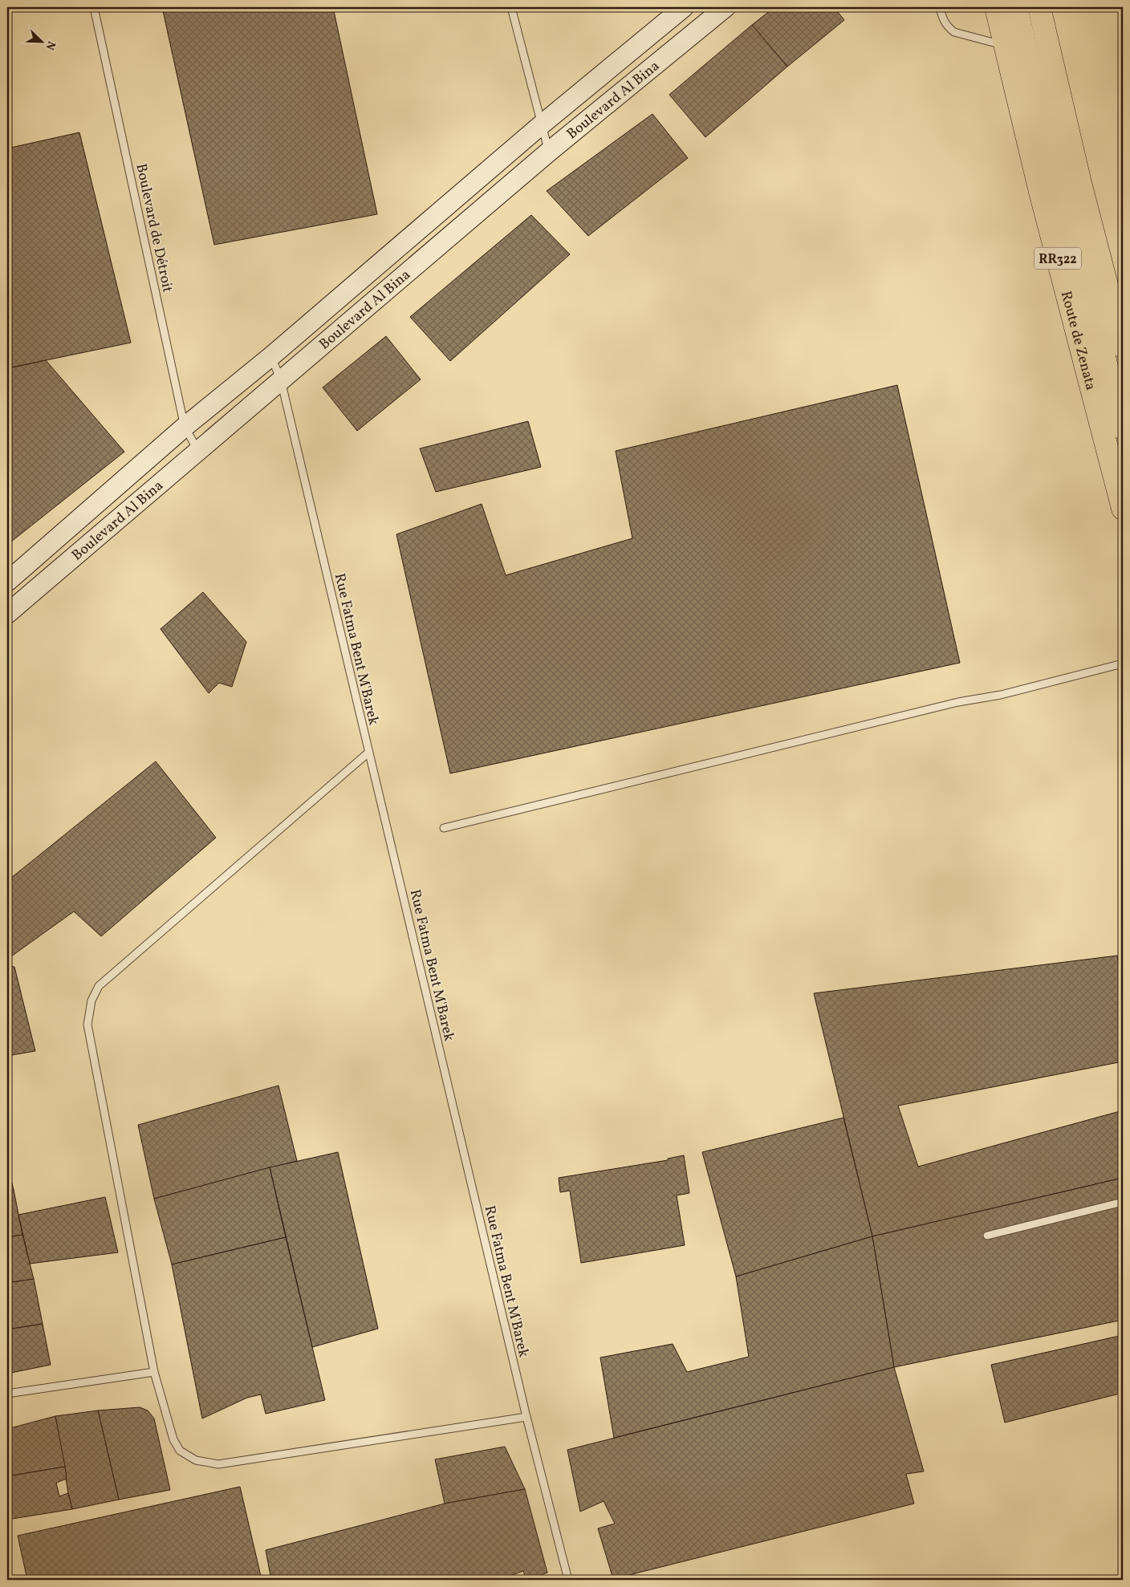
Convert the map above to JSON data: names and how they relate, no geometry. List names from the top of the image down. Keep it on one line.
{"streets":{"main road":["Boulevard Al Bina","RR322","Route de Zenata"],"lane":["Boulevard de Détroit","Rue Fatma Bent M'Barek"]},"crossings":[["Boulevard Al Bina","Boulevard de Détroit"],["Boulevard Al Bina","Rue Fatma Bent M'Barek"]],"north":"bottom right"}
